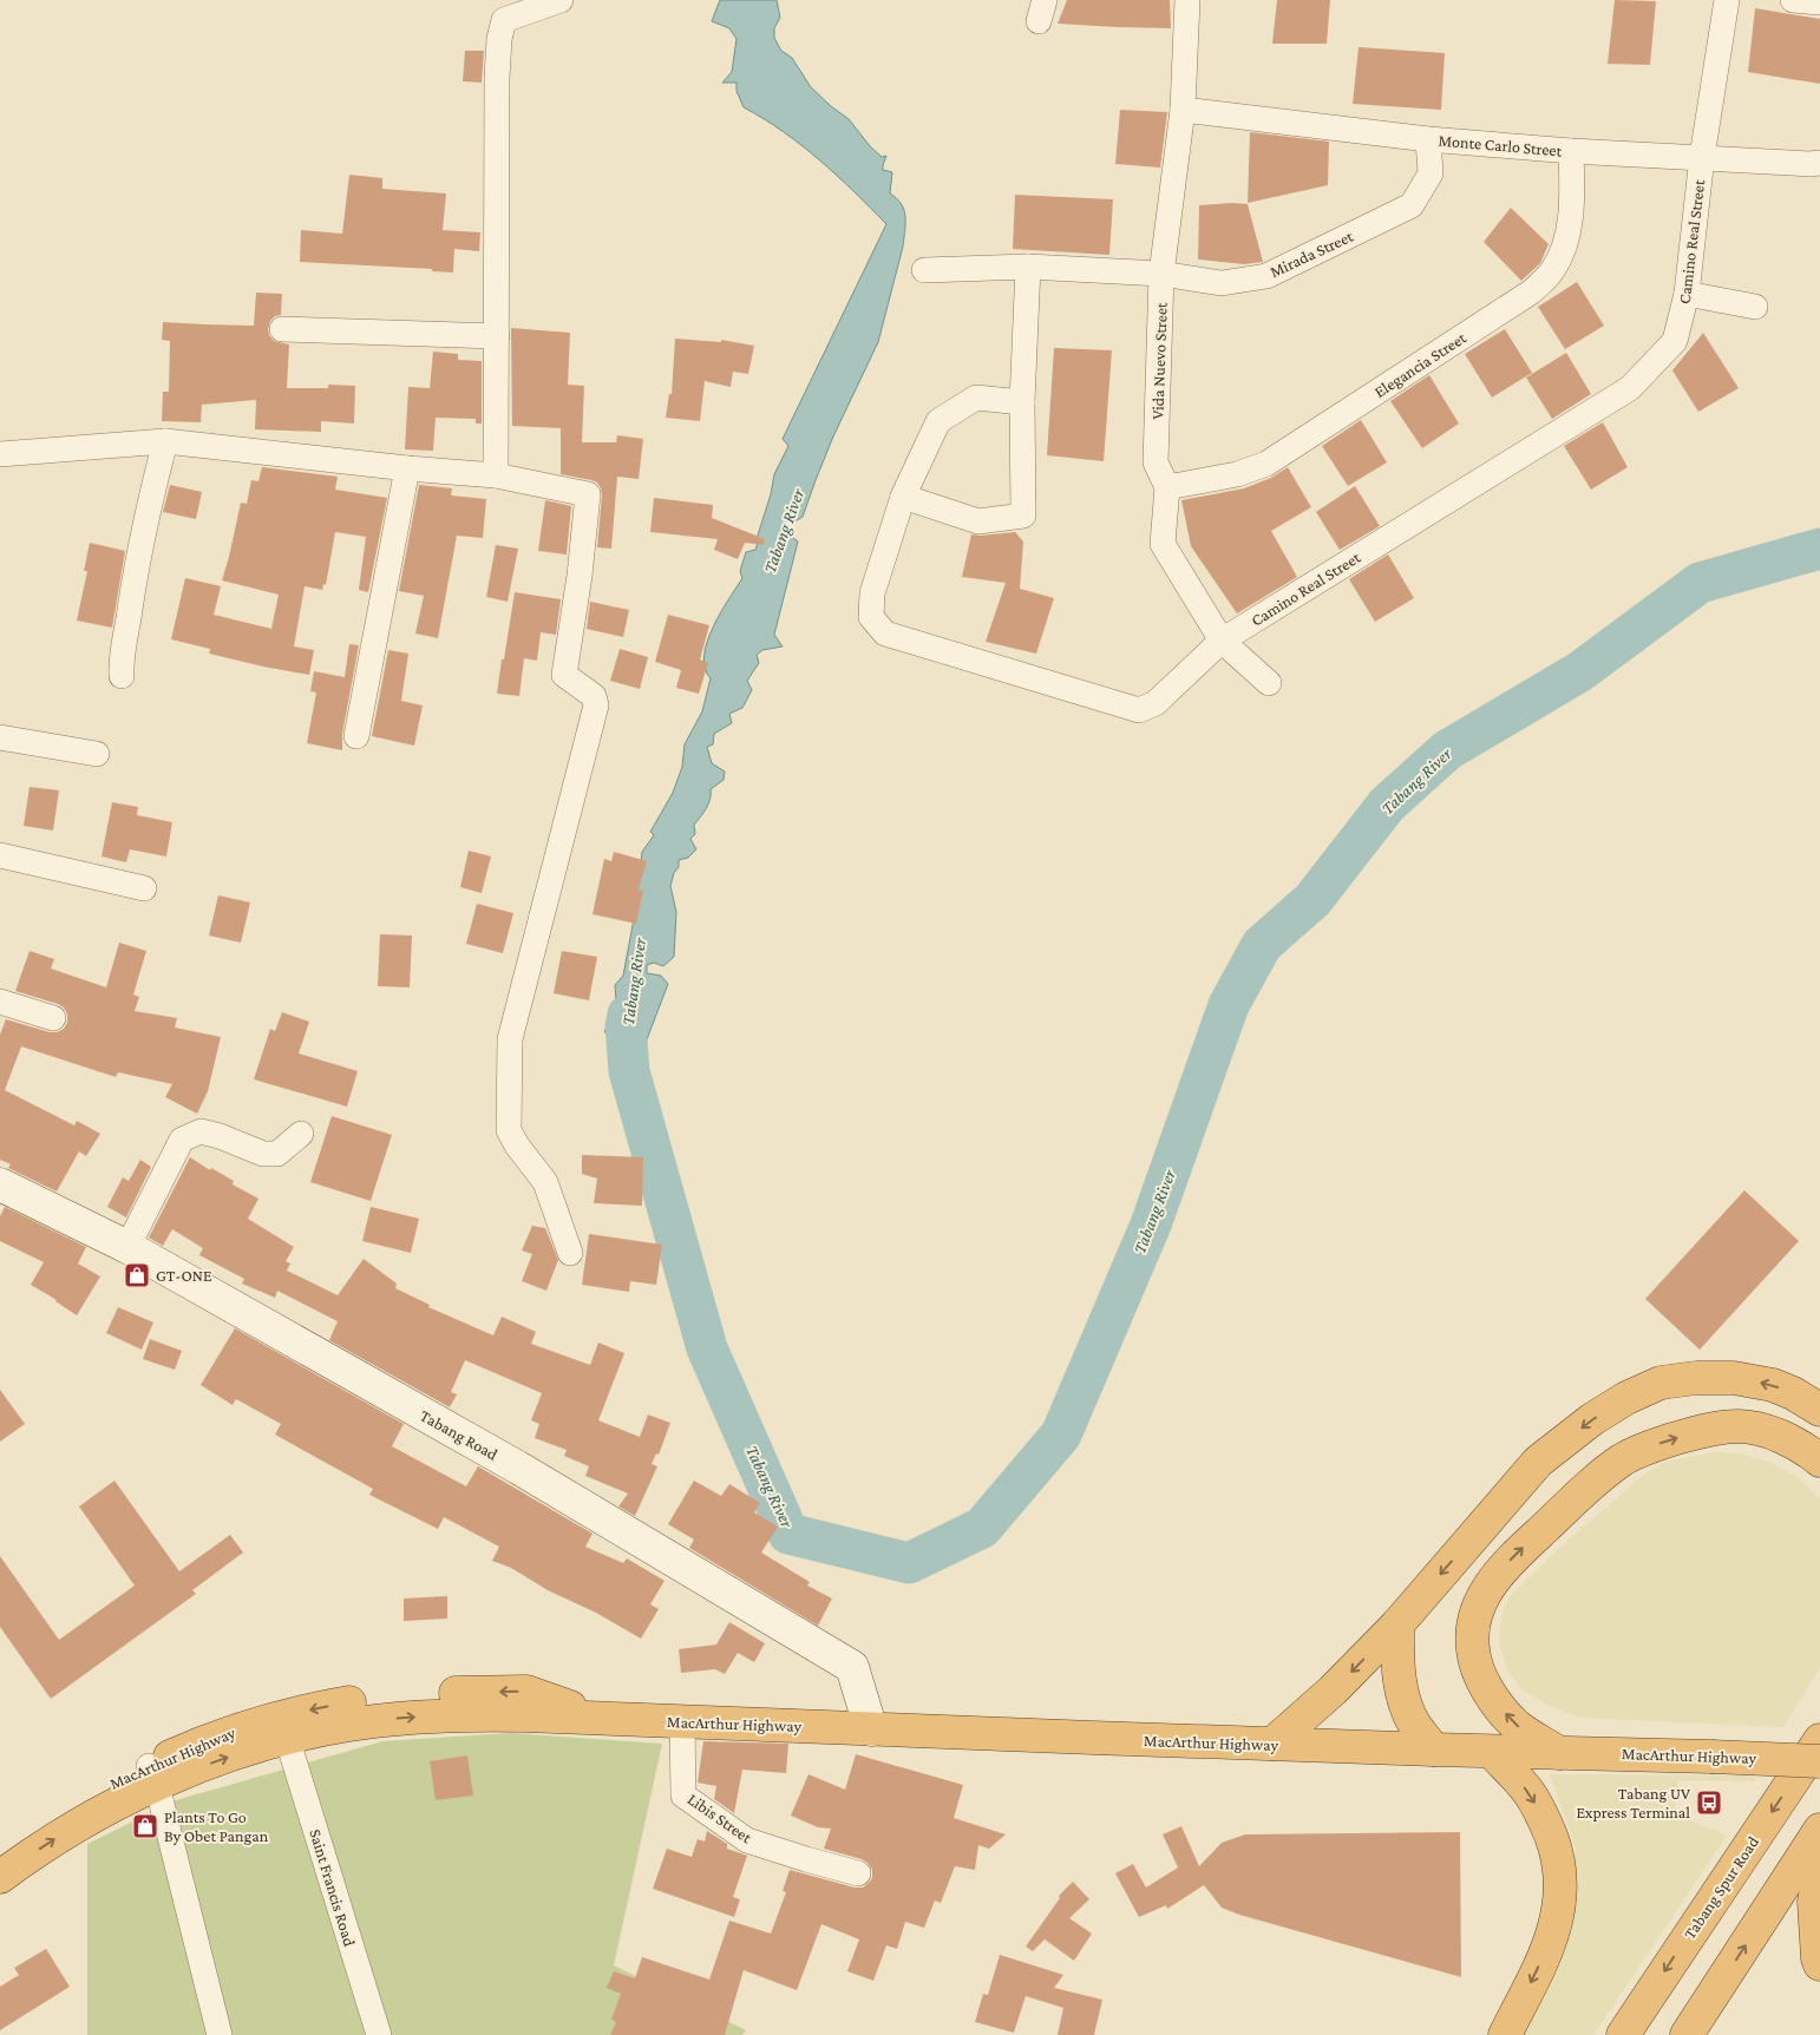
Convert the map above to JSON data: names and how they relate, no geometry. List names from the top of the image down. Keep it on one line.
{"streets":{"highway":["MacArthur Highway","Tabang Spur Road"],"main road":["Tabang Road"],"street":["Monte Carlo Street","Camino Real Street","Mirada Street","Vida Nuevo Street","Elegancia Street","Libis Street","Saint Francis Road"]},"crossings":[["Monte Carlo Street","Camino Real Street"],["Monte Carlo Street","Mirada Street"],["Monte Carlo Street","Vida Nuevo Street"],["Monte Carlo Street","Elegancia Street"],["Camino Real Street","Vida Nuevo Street"],["Mirada Street","Vida Nuevo Street"],["Vida Nuevo Street","Elegancia Street"],["Tabang Road","MacArthur Highway"],["MacArthur Highway","Libis Street"],["MacArthur Highway","Saint Francis Road"]],"water":["Tabang River"],"places":{"shop":["GT-ONE","Plants To Go By Obet Pangan"],"bus stop":["Tabang UV Express Terminal"]}}
